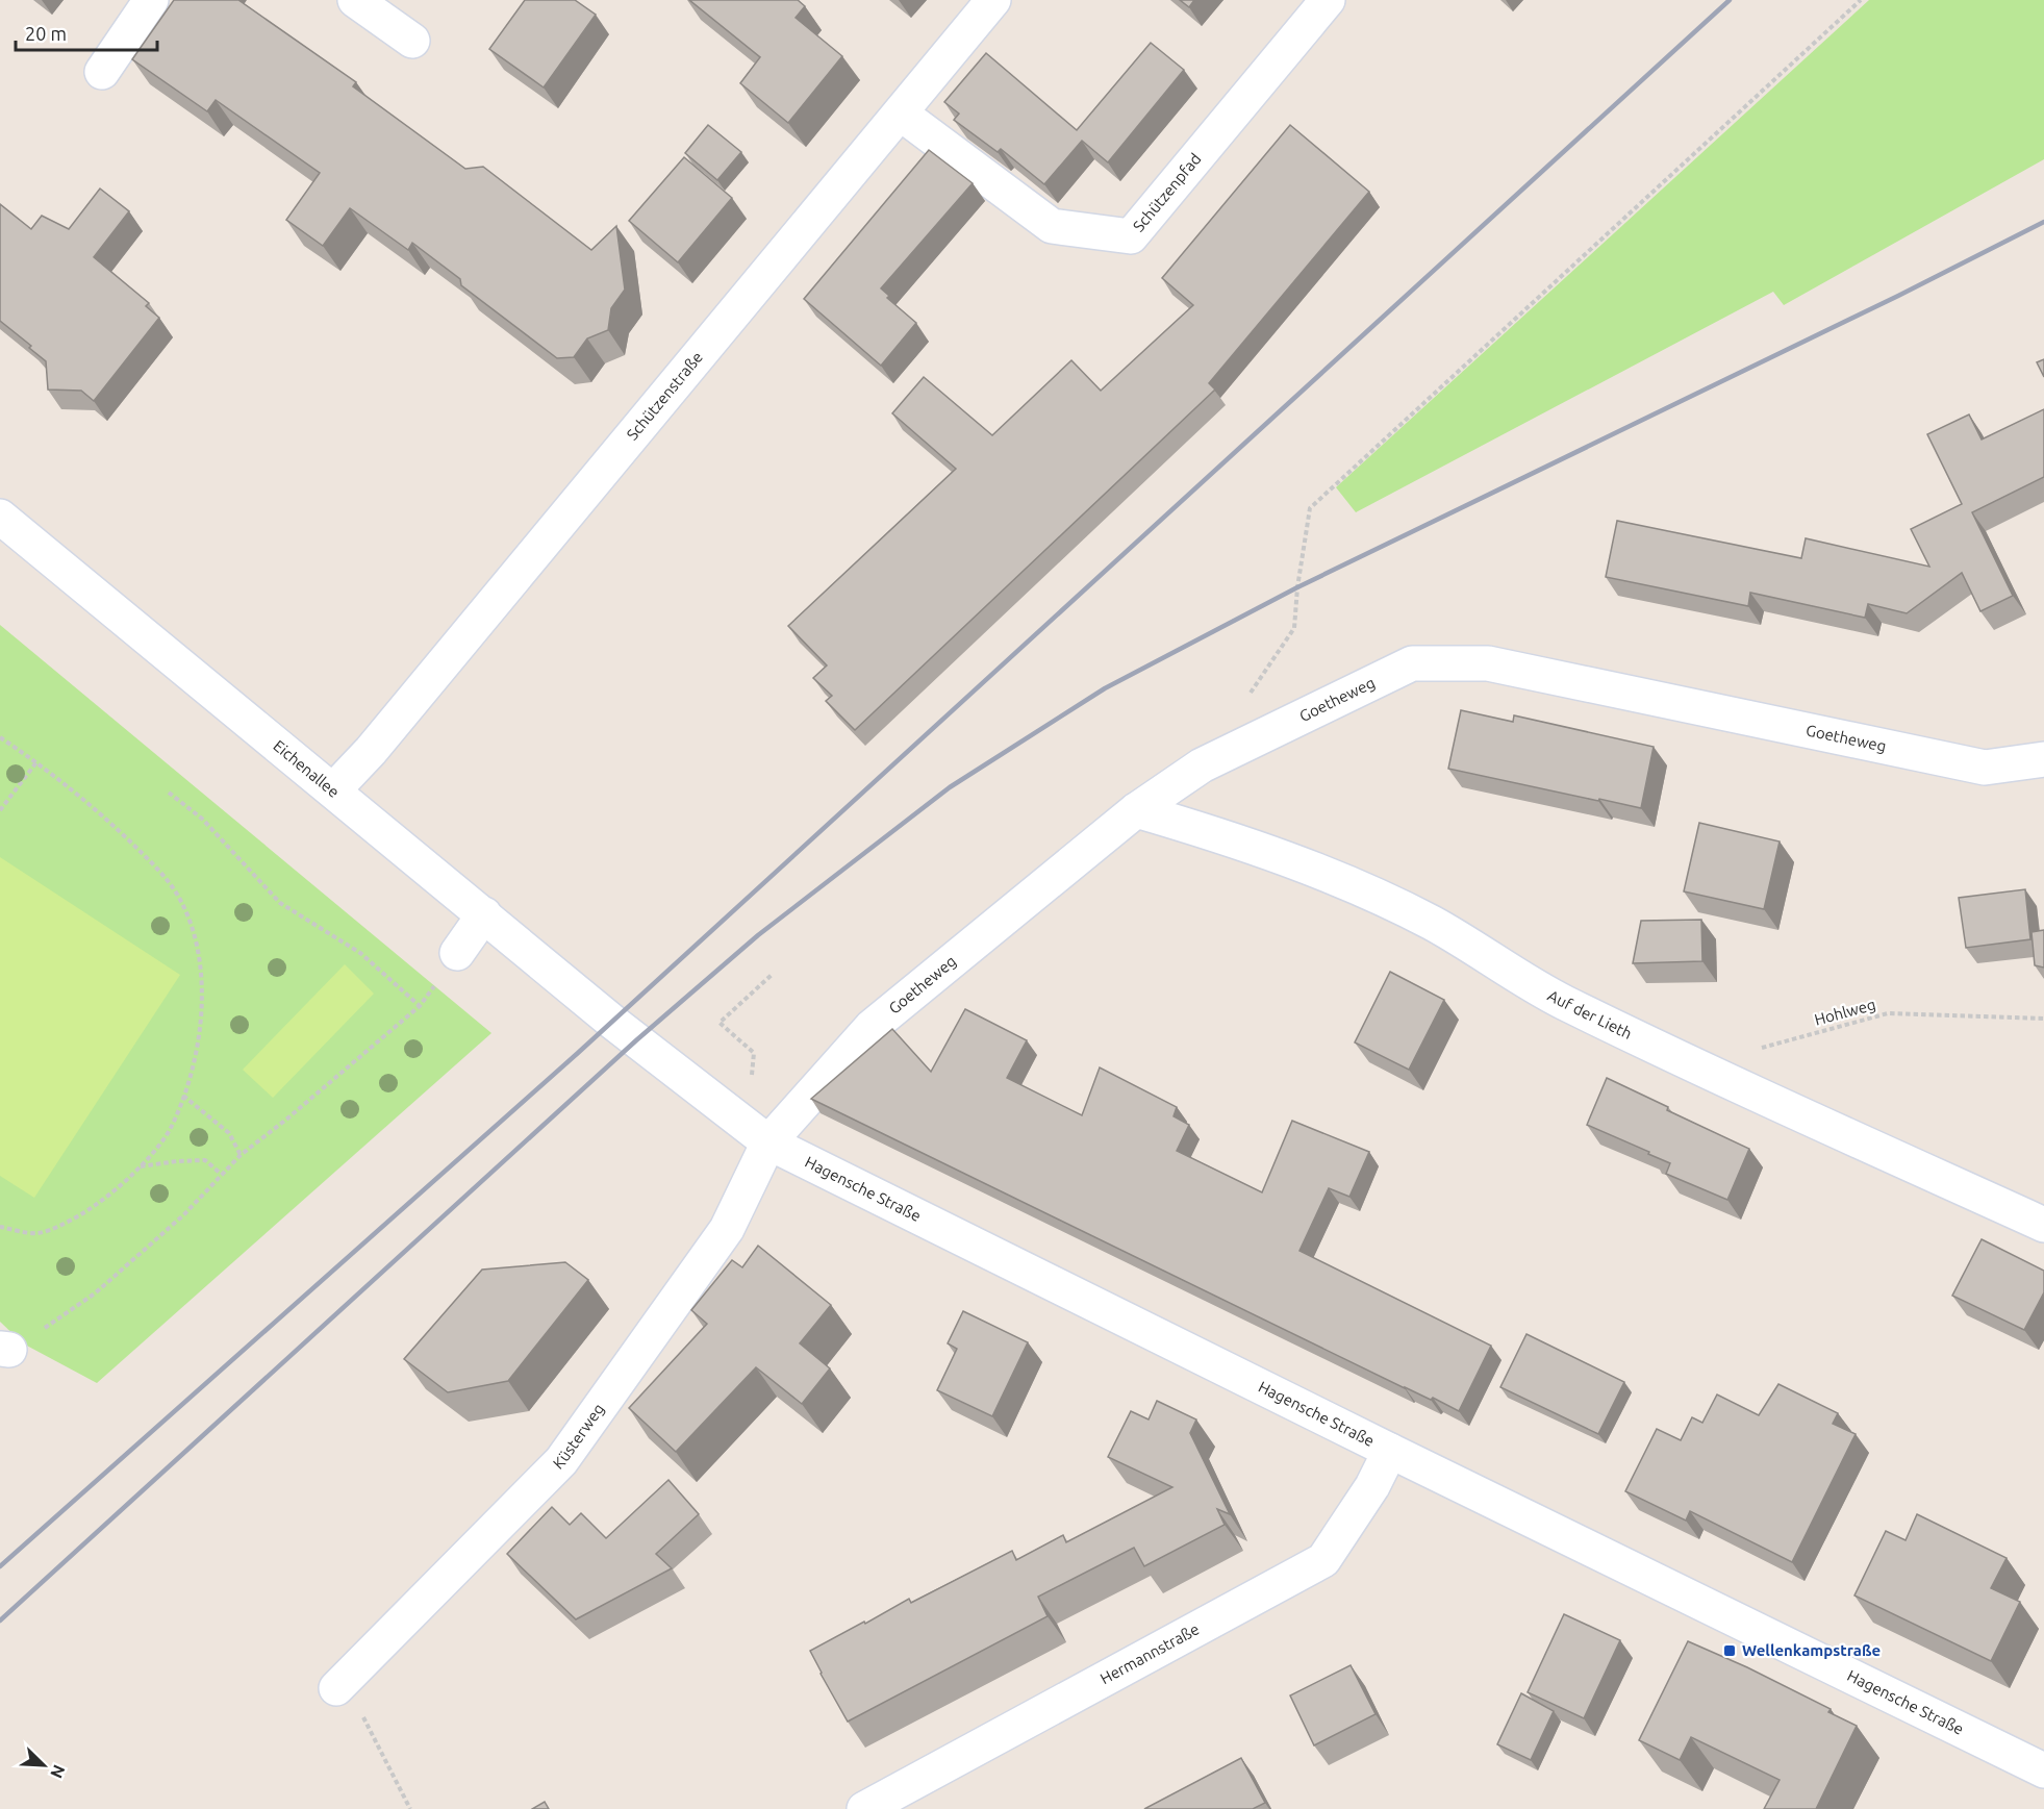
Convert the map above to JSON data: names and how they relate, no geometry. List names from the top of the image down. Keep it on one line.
{"streets":{"street":["Schützenpfad","Schützenstraße","Goetheweg","Eichenallee","Auf der Lieth","Hagensche Straße","Küsterweg","Hermannstraße"],"path":["Hohlweg"]},"crossings":[["Schützenpfad","Schützenstraße"],["Schützenstraße","Eichenallee"],["Goetheweg","Auf der Lieth"],["Goetheweg","Hagensche Straße"],["Goetheweg","Küsterweg"],["Eichenallee","Hagensche Straße"],["Hohlweg","Auf der Lieth"],["Hagensche Straße","Küsterweg"],["Hagensche Straße","Hermannstraße"]],"places":{"transit":["Wellenkampstraße"]},"scale_bar":"20 m","north":"bottom right"}
